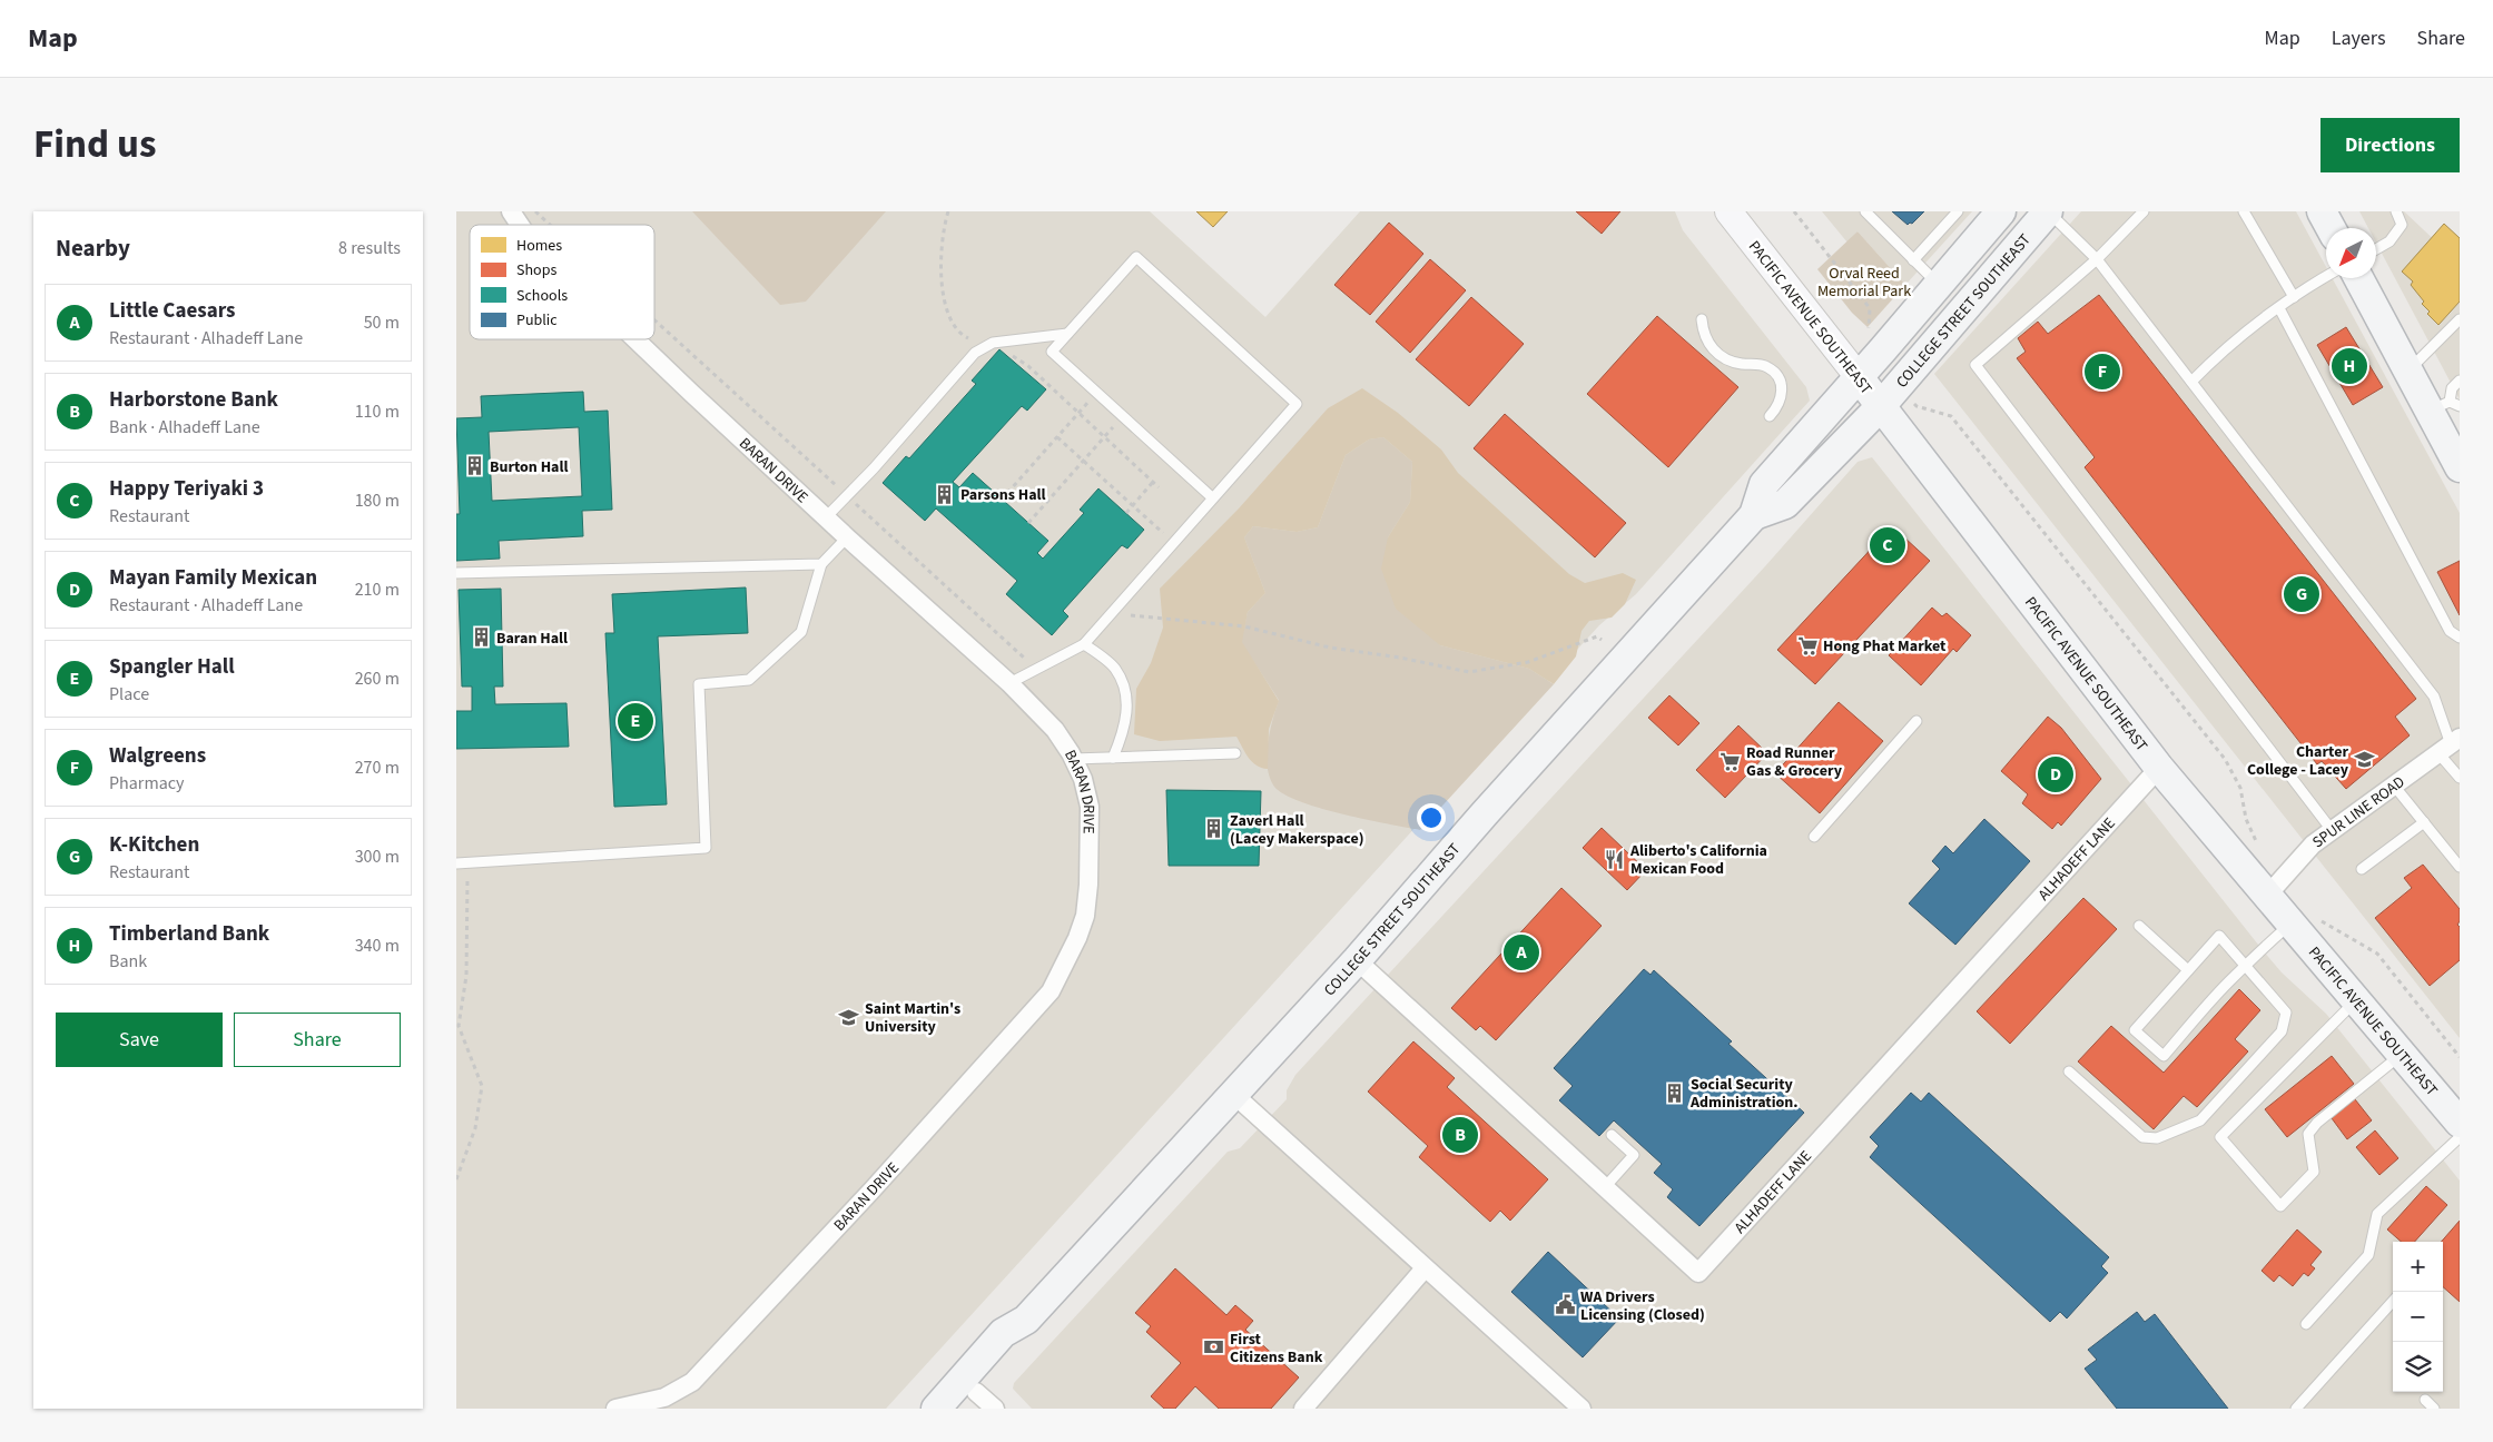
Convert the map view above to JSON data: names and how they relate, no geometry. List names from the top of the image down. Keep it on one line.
{"streets":{"main road":["COLLEGE STREET SOUTHEAST","PACIFIC AVENUE SOUTHEAST"],"street":["BARAN DRIVE","SPUR LINE ROAD","ALHADEFF LANE"]},"crossings":[["COLLEGE STREET SOUTHEAST","PACIFIC AVENUE SOUTHEAST"],["COLLEGE STREET SOUTHEAST","ALHADEFF LANE"],["PACIFIC AVENUE SOUTHEAST","SPUR LINE ROAD"],["PACIFIC AVENUE SOUTHEAST","ALHADEFF LANE"]],"parks":["Orval Reed Memorial Park"],"places":{"building":["Burton Hall","Parsons Hall","Baran Hall","Zaverl Hall (Lacey Makerspace)","Social Security Administration."],"supermarket":["Hong Phat Market","Road Runner Gas & Grocery"],"school or university":["Charter College - Lacey","Saint Martin's University"],"restaurant":["Aliberto's California Mexican Food"],"public building":["WA Drivers Licensing (Closed)"],"bank":["First Citizens Bank"]},"legend":["Homes","Shops","Schools","Public"],"north":"bottom left","page":{"header":"Map","nav":["Map","Layers","Share"],"title":"Find us","buttons":["Directions",["Save","Share"]],"heading":["Nearby","8 results"],"list":[{"mark":"A","name":"Little Caesars","note":"Restaurant · Alhadeff Lane","value":"50 m"},{"mark":"B","name":"Harborstone Bank","note":"Bank · Alhadeff Lane","value":"110 m"},{"mark":"C","name":"Happy Teriyaki 3","note":"Restaurant","value":"180 m"},{"mark":"D","name":"Mayan Family Mexican","note":"Restaurant · Alhadeff Lane","value":"210 m"},{"mark":"E","name":"Spangler Hall","note":"Place","value":"260 m"},{"mark":"F","name":"Walgreens","note":"Pharmacy","value":"270 m"},{"mark":"G","name":"K-Kitchen","note":"Restaurant","value":"300 m"},{"mark":"H","name":"Timberland Bank","note":"Bank","value":"340 m"}],"pins":["H","F","C","G","E","D","A","B"],"map_buttons":["+","−"]}}
